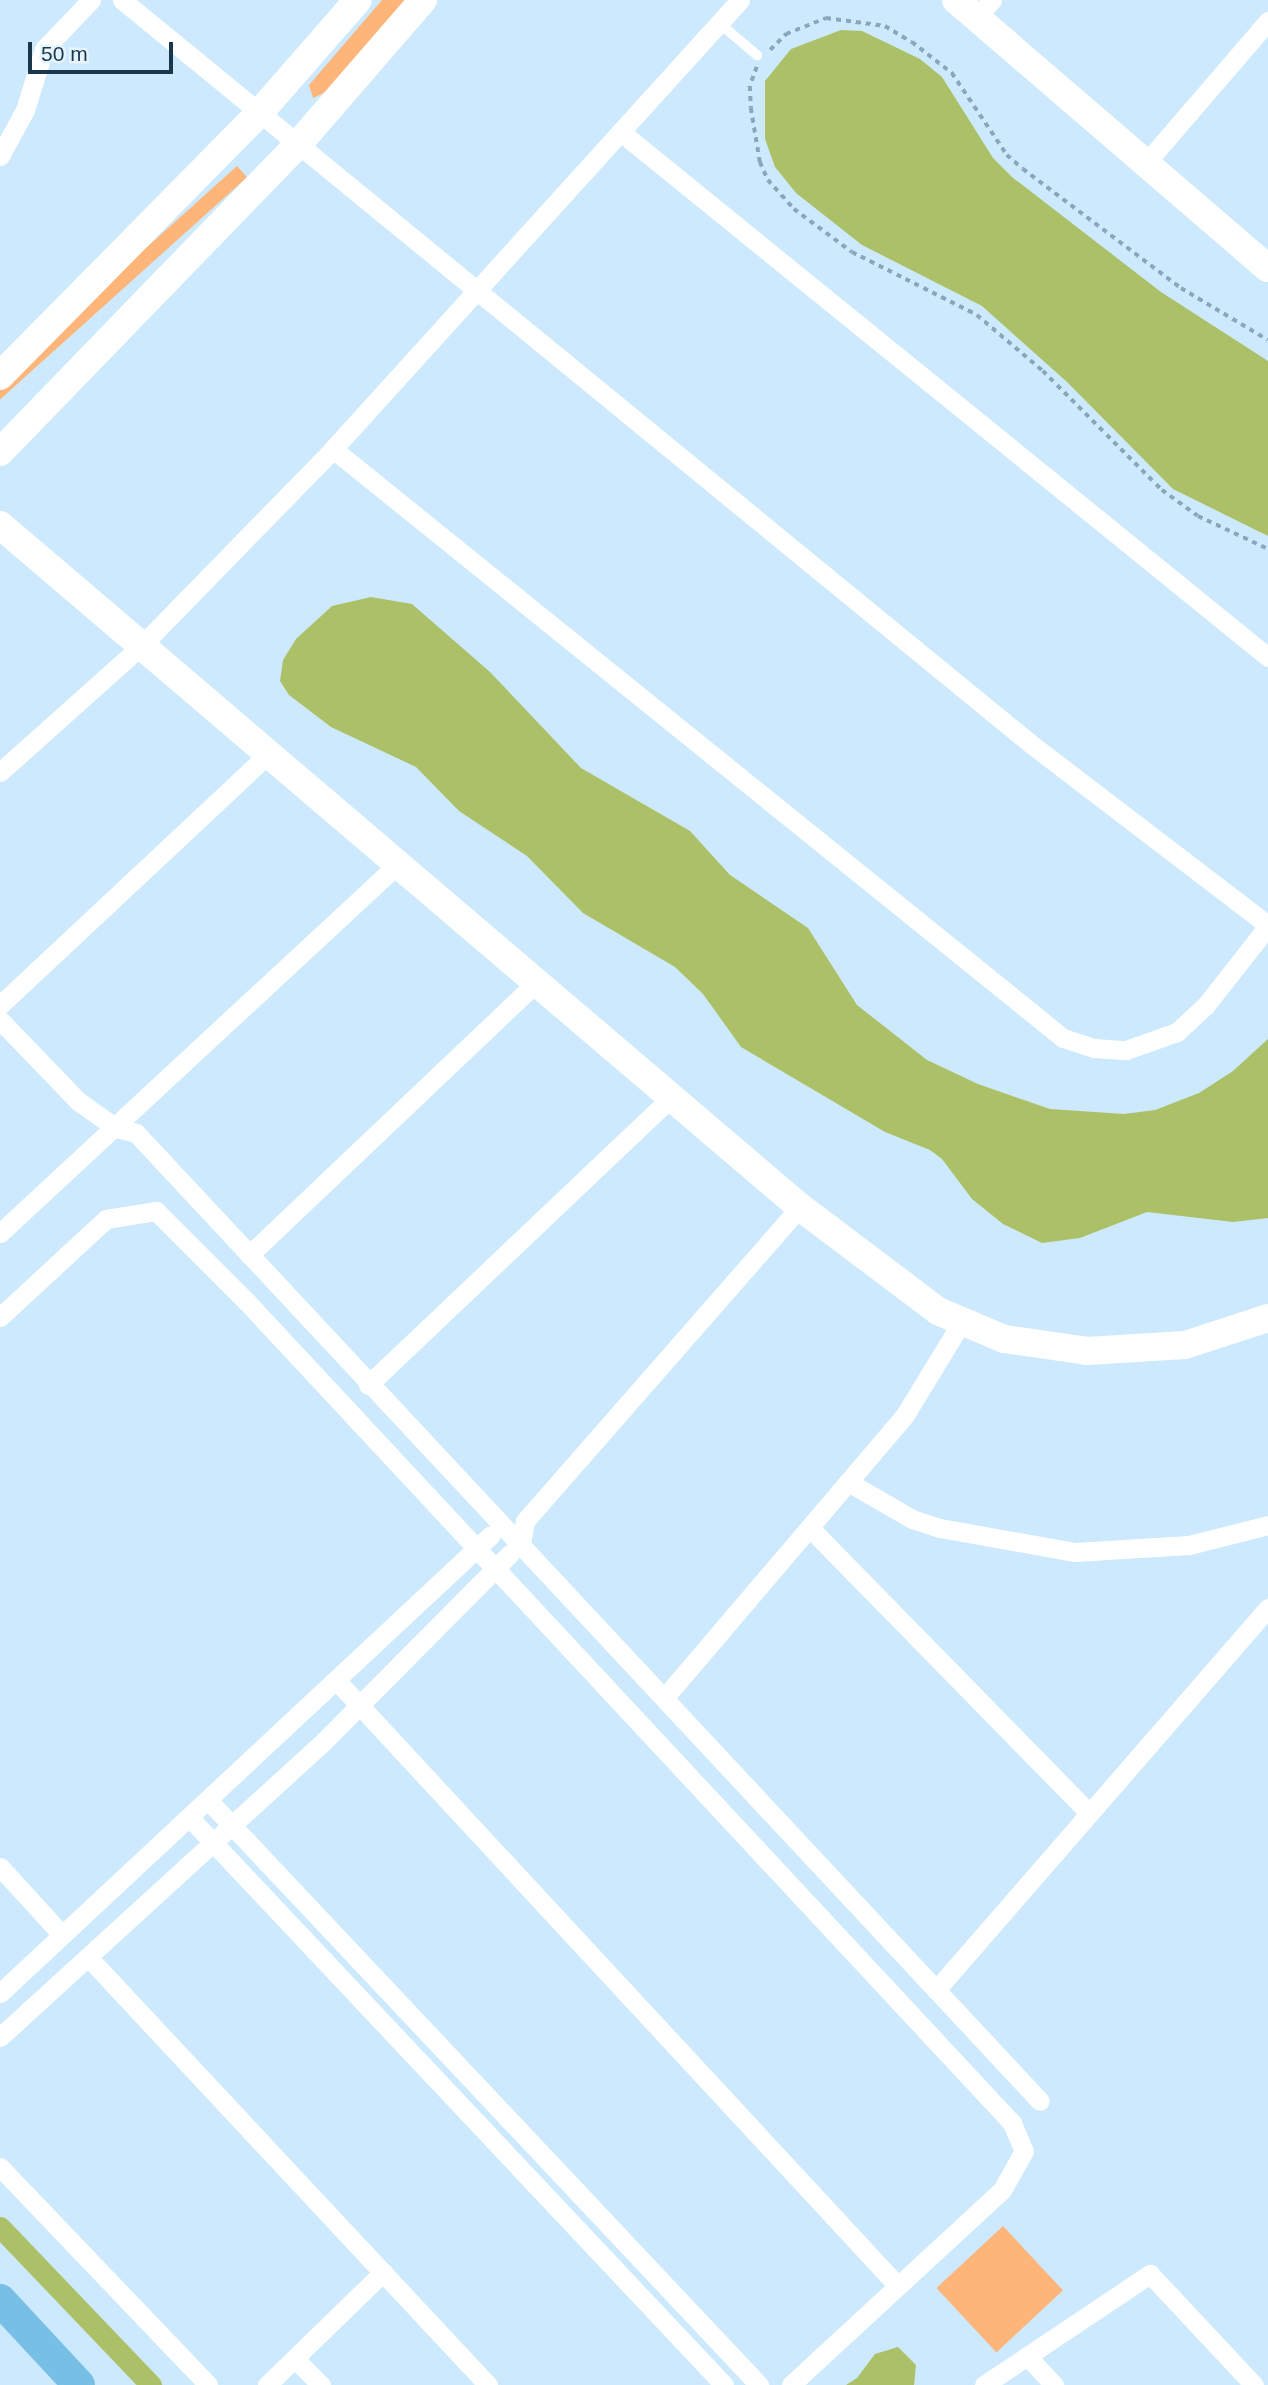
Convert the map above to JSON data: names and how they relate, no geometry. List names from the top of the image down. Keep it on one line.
{"scale_bar":"50 m"}
